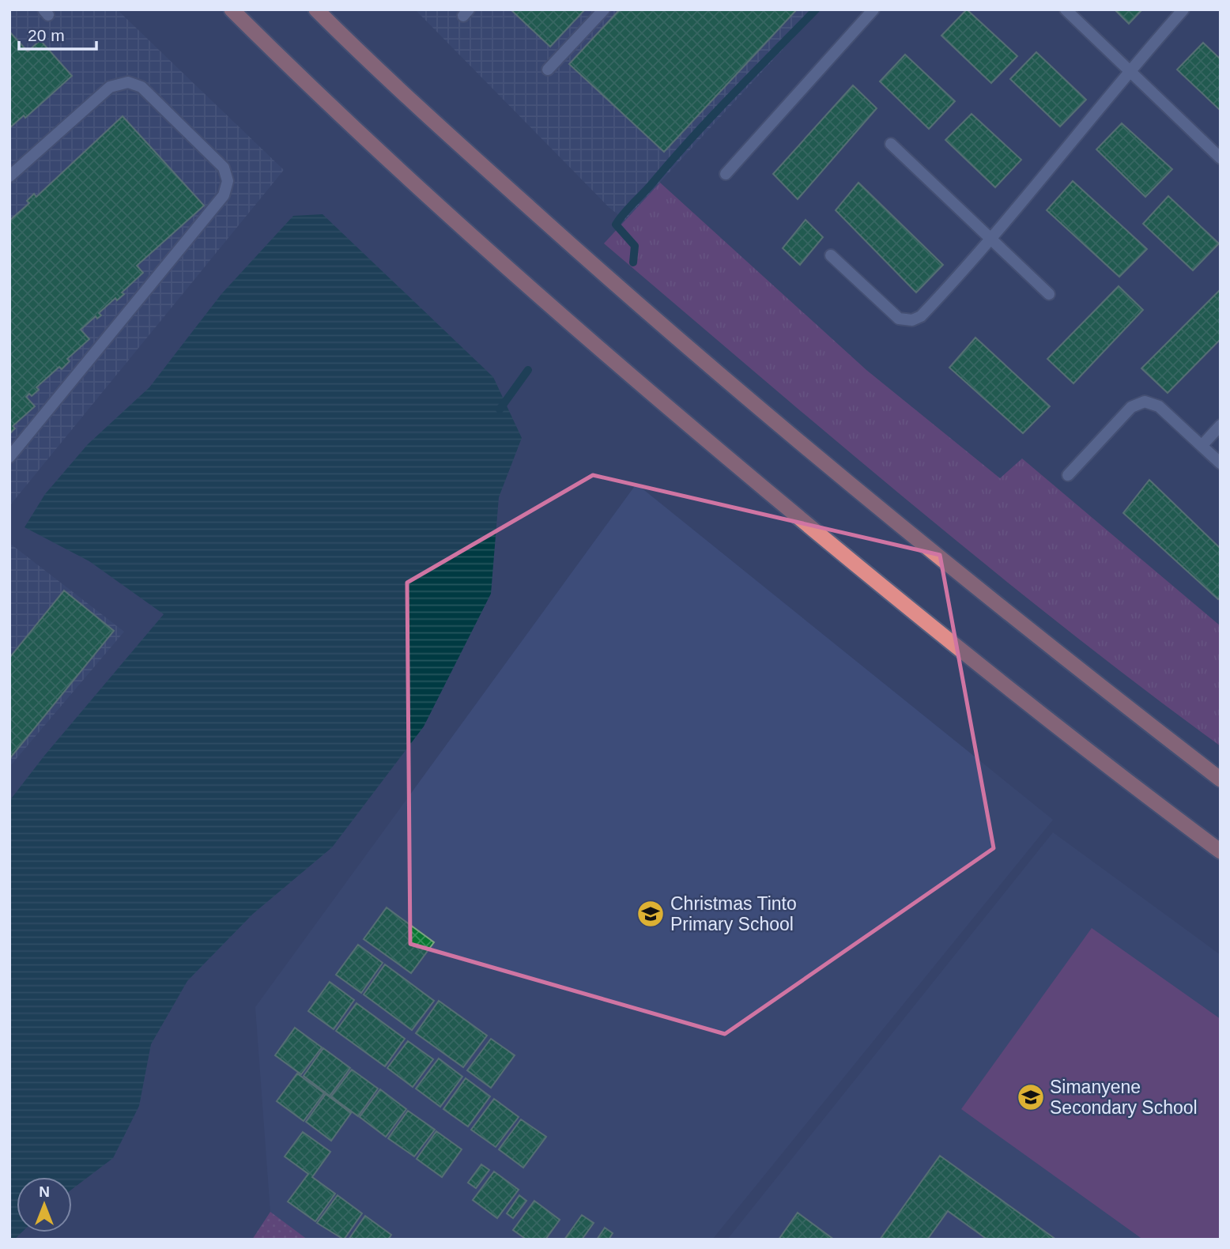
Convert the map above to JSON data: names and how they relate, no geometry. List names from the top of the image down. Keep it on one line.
{"places":{"school or university":["Christmas Tinto Primary School","Simanyene Secondary School"]},"scale_bar":"20 m","north":"top"}
